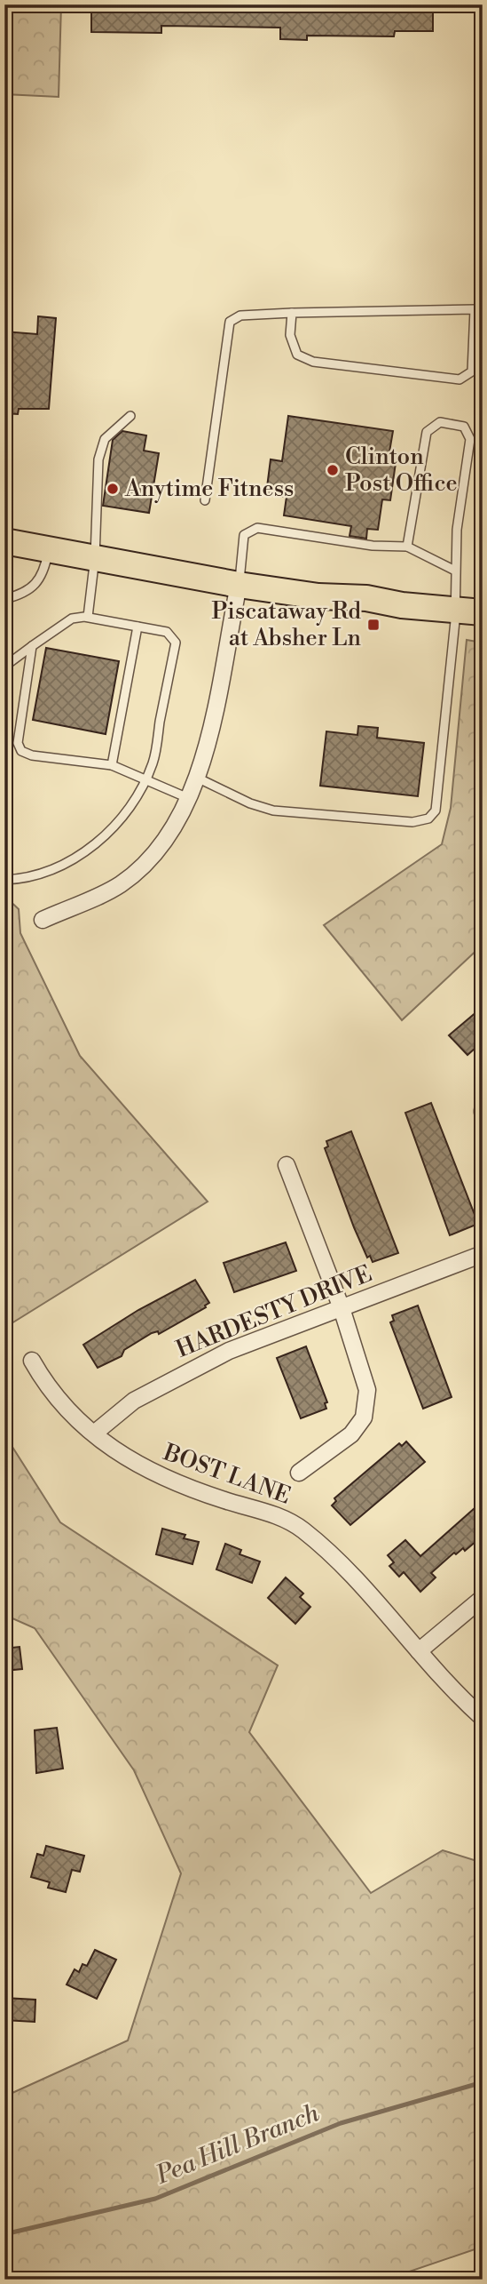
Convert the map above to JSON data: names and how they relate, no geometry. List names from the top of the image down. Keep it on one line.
{"streets":{"street":["HARDESTY DRIVE","BOST LANE"]},"crossings":[["HARDESTY DRIVE","BOST LANE"]],"water":["Pea Hill Branch"],"places":{"other":["Clinton Post Office","Anytime Fitness"],"transit":["Piscataway Rd at Absher Ln"]}}
